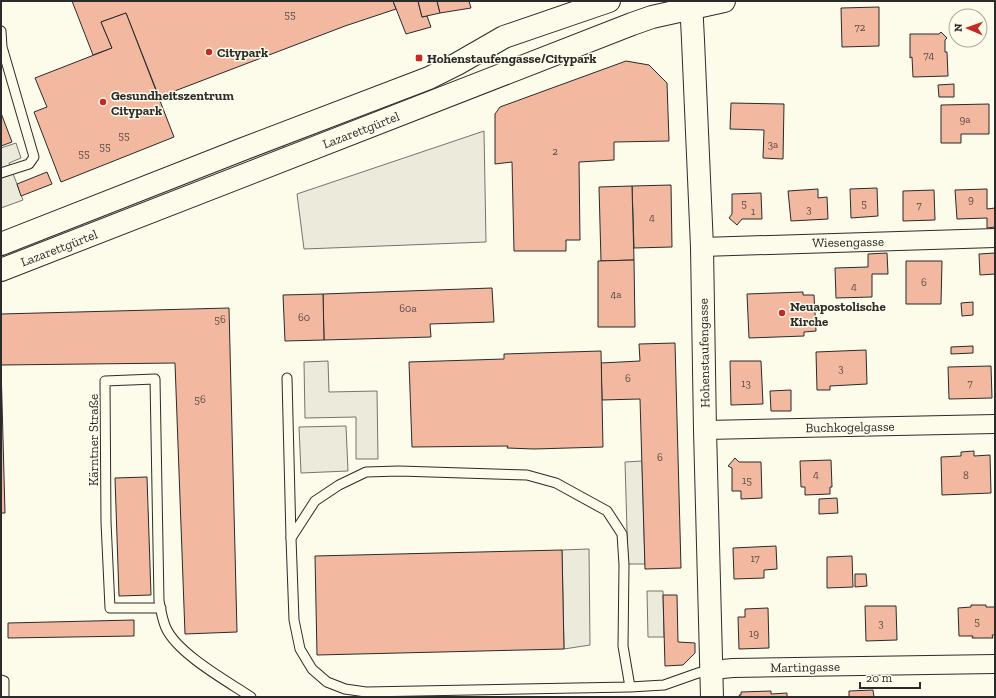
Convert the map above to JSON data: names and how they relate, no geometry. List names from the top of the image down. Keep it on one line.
{"streets":{"main road":["Lazarettgürtel","Hohenstaufengasse"],"street":["Wiesengasse","Buchkogelgasse","Martingasse"],"lane":["Kärntner Straße"]},"crossings":[["Lazarettgürtel","Hohenstaufengasse"],["Wiesengasse","Hohenstaufengasse"],["Hohenstaufengasse","Buchkogelgasse"],["Hohenstaufengasse","Martingasse"]],"places":{"other":["Citypark","Gesundheitszentrum Citypark","Neuapostolische Kirche"],"transit":["Hohenstaufengasse/Citypark"]},"house_numbers":["55","72","74","9a","55","3a","55","2","55","9","5","5","7","3","1","4","6","4","4a","60a","60","56","3","6","13","7","56","6","4","8","15","17","5","3","19"],"scale_bar":"20 m","north":"left"}
